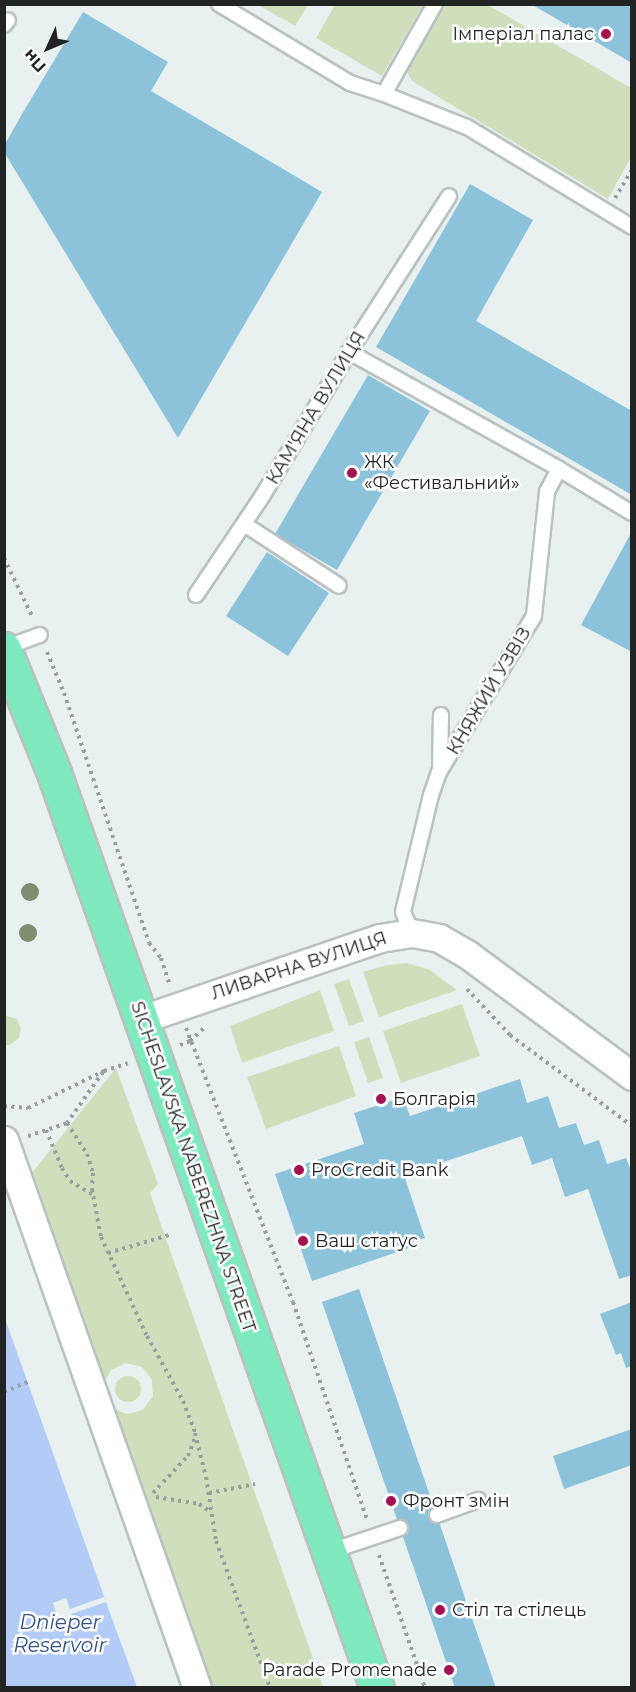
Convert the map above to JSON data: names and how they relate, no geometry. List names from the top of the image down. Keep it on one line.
{"streets":{"main road":["SICHESLAVSKA NABEREZHNA STREET"],"street":["ЛИВАРНА ВУЛИЦЯ"],"lane":["КАМ'ЯНА ВУЛИЦЯ","КНЯЖИЙ УЗВІЗ"]},"crossings":[["КНЯЖИЙ УЗВІЗ","ЛИВАРНА ВУЛИЦЯ"],["ЛИВАРНА ВУЛИЦЯ","SICHESLAVSKA NABEREZHNA STREET"]],"water":["Dnieper Reservoir"],"places":["Імперіал палас","ЖК «Фестивальний»","Болгарія","ProCredit Bank","Ваш статус","Фронт змін","Стіл та стілець","Parade Promenade"],"north":"bottom left"}
